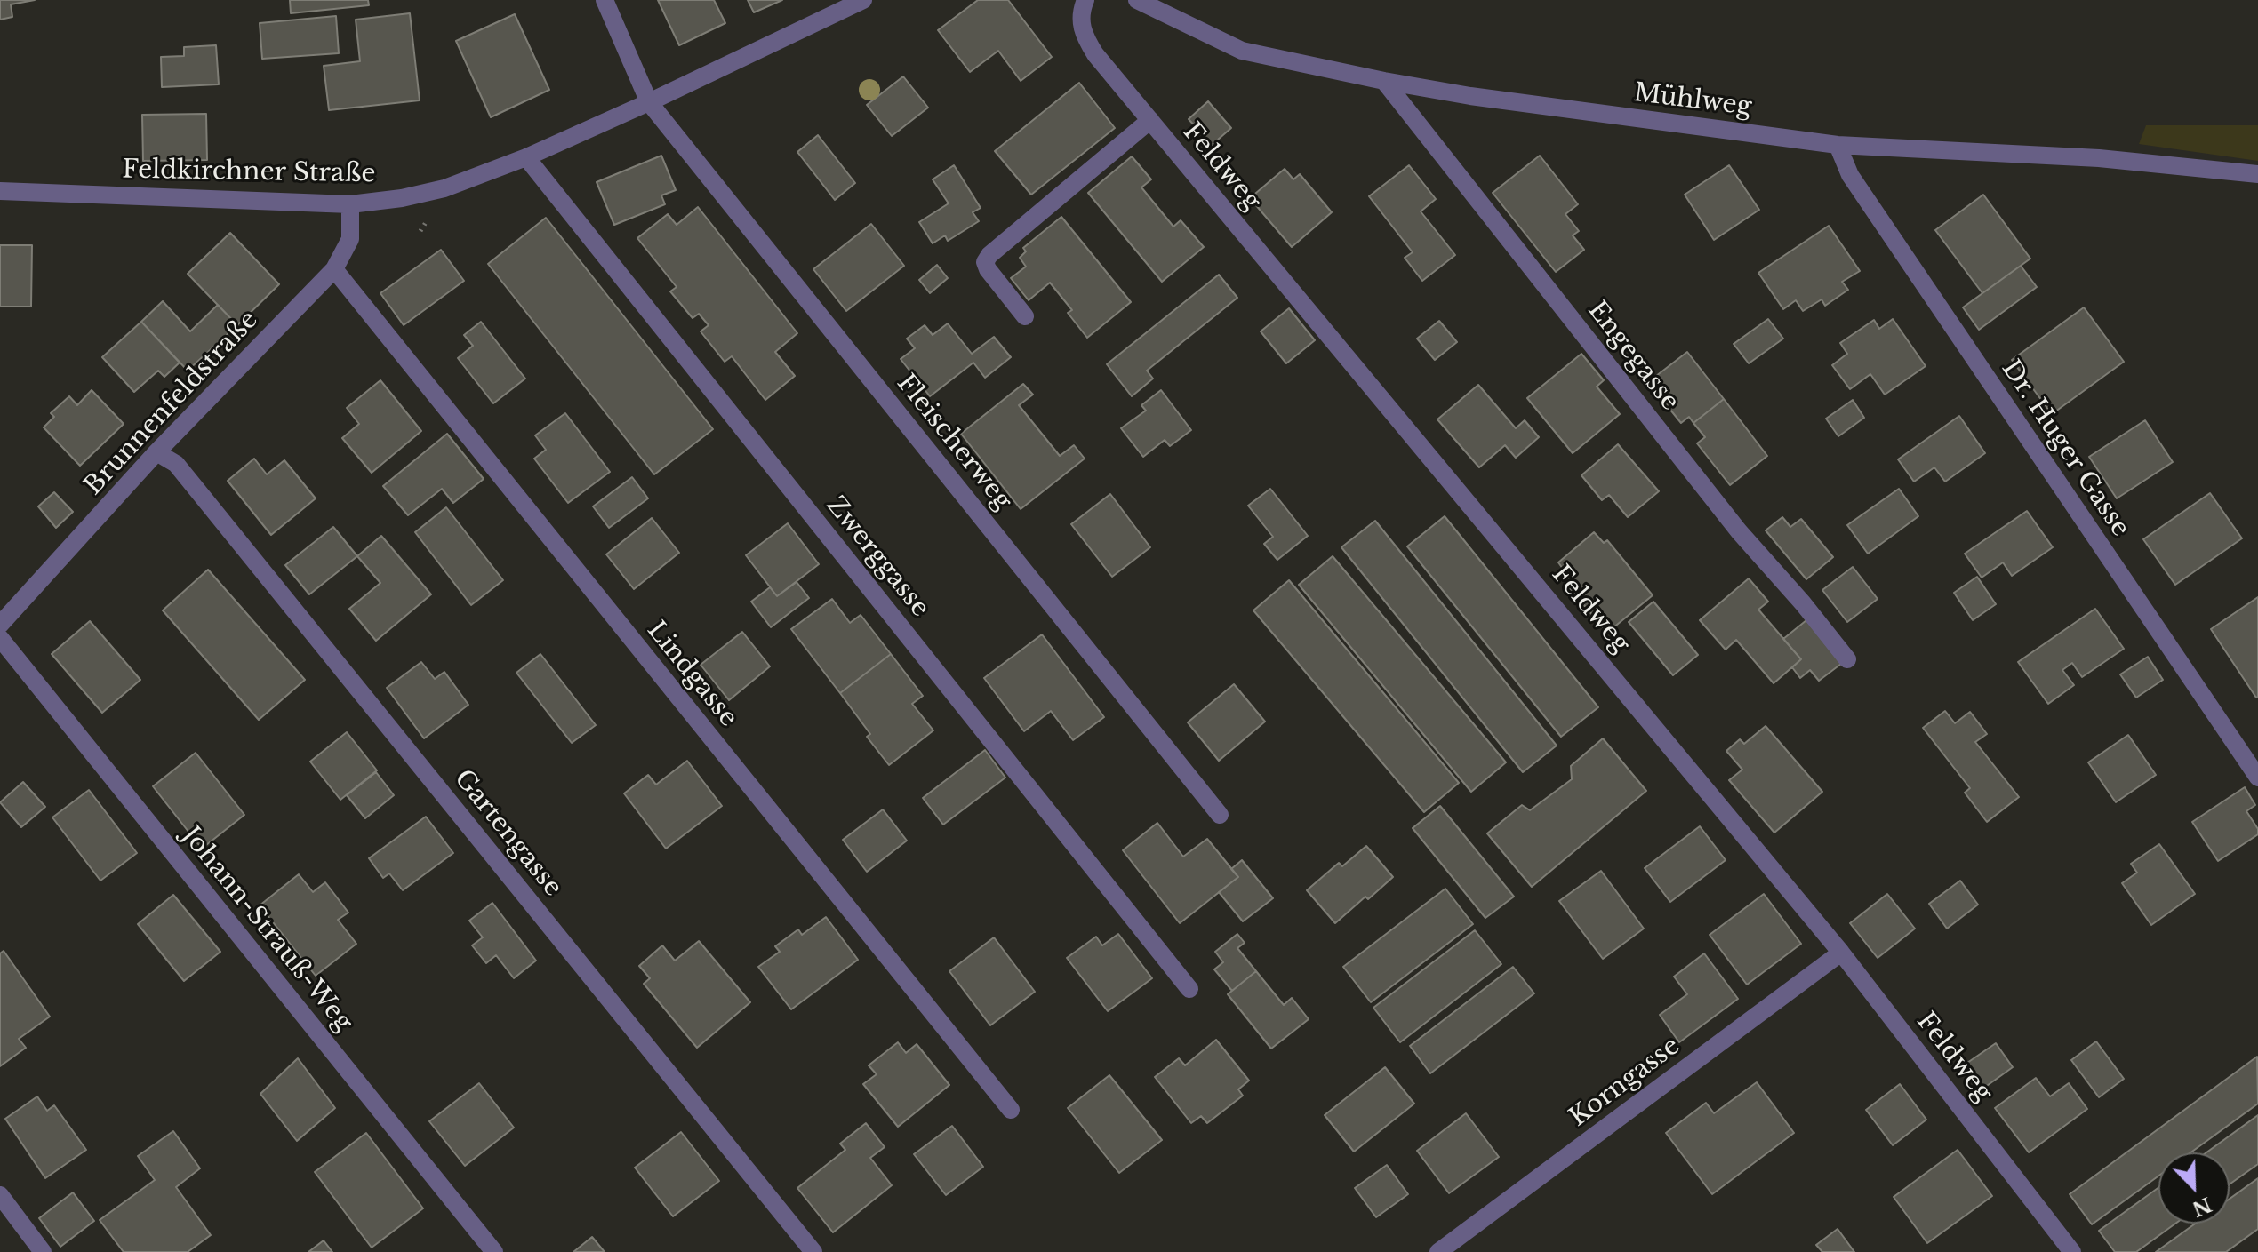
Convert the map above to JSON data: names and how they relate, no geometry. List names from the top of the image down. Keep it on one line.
{"streets":{"street":["Mühlweg","Feldweg","Feldkirchner Straße","Engegasse","Brunnenfeldstraße","Fleischerweg","Dr. Huger Gasse","Zwerggasse","Lindgasse","Gartengasse","Johann-Strauß-Weg","Korngasse"]},"crossings":[["Mühlweg","Engegasse"],["Mühlweg","Dr. Huger Gasse"],["Feldweg","Korngasse"],["Feldkirchner Straße","Brunnenfeldstraße"],["Feldkirchner Straße","Fleischerweg"],["Feldkirchner Straße","Zwerggasse"],["Brunnenfeldstraße","Lindgasse"],["Brunnenfeldstraße","Gartengasse"]],"north":"bottom right"}
